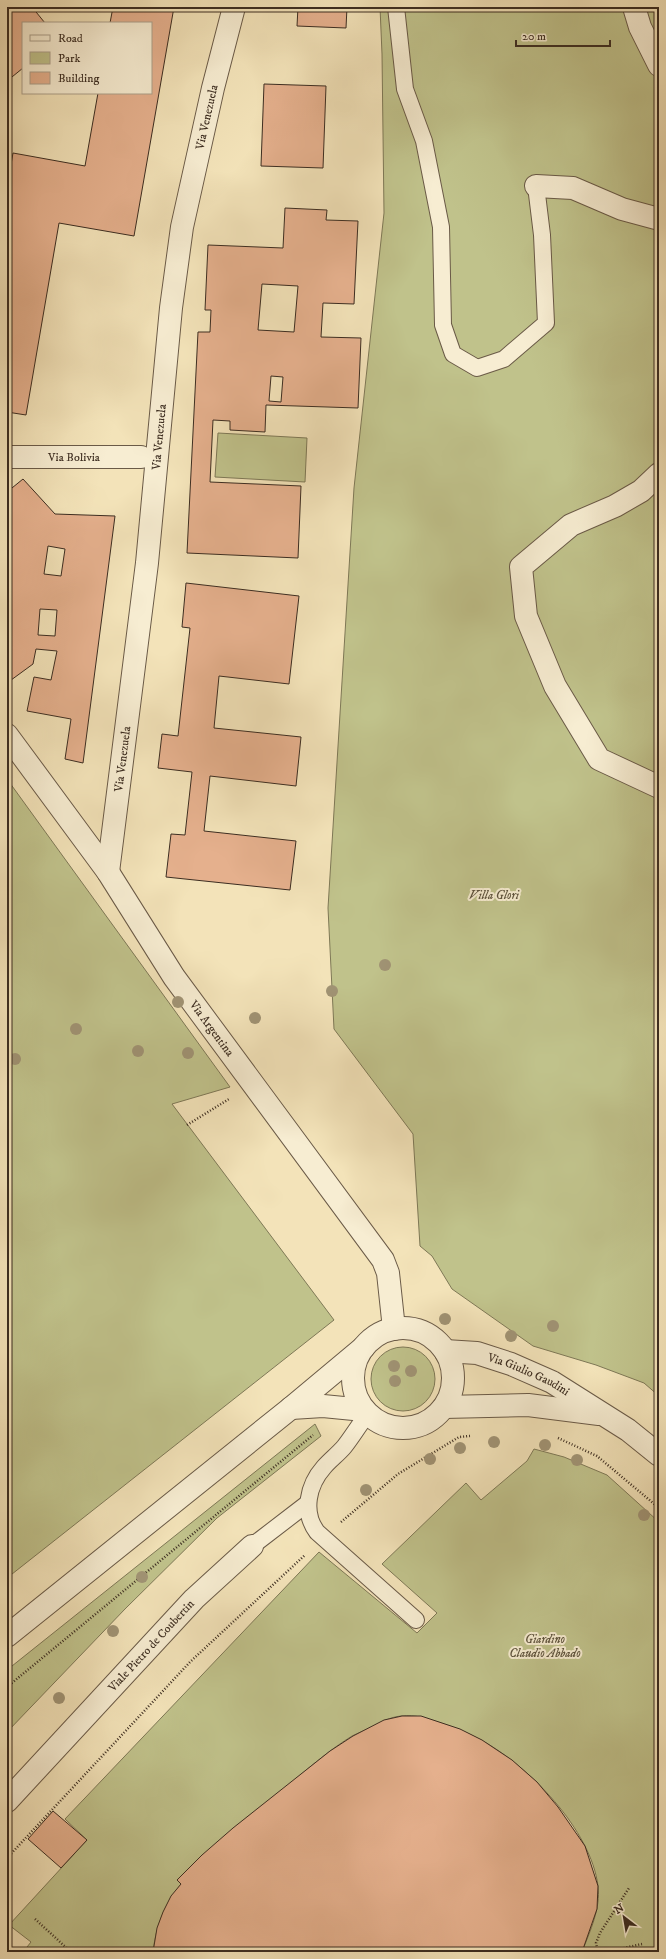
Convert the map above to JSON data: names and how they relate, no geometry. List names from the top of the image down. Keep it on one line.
{"streets":{"street":["Via Venezuela","Via Bolivia","Via Argentina","Via Giulio Gaudini","Viale Pietro de Coubertin"]},"crossings":[["Via Venezuela","Via Argentina"],["Via Argentina","Via Giulio Gaudini"]],"parks":["Villa Glori","Giardino Claudio Abbado"],"legend":["Road","Park","Building"],"scale_bar":"20 m","north":"top left"}
